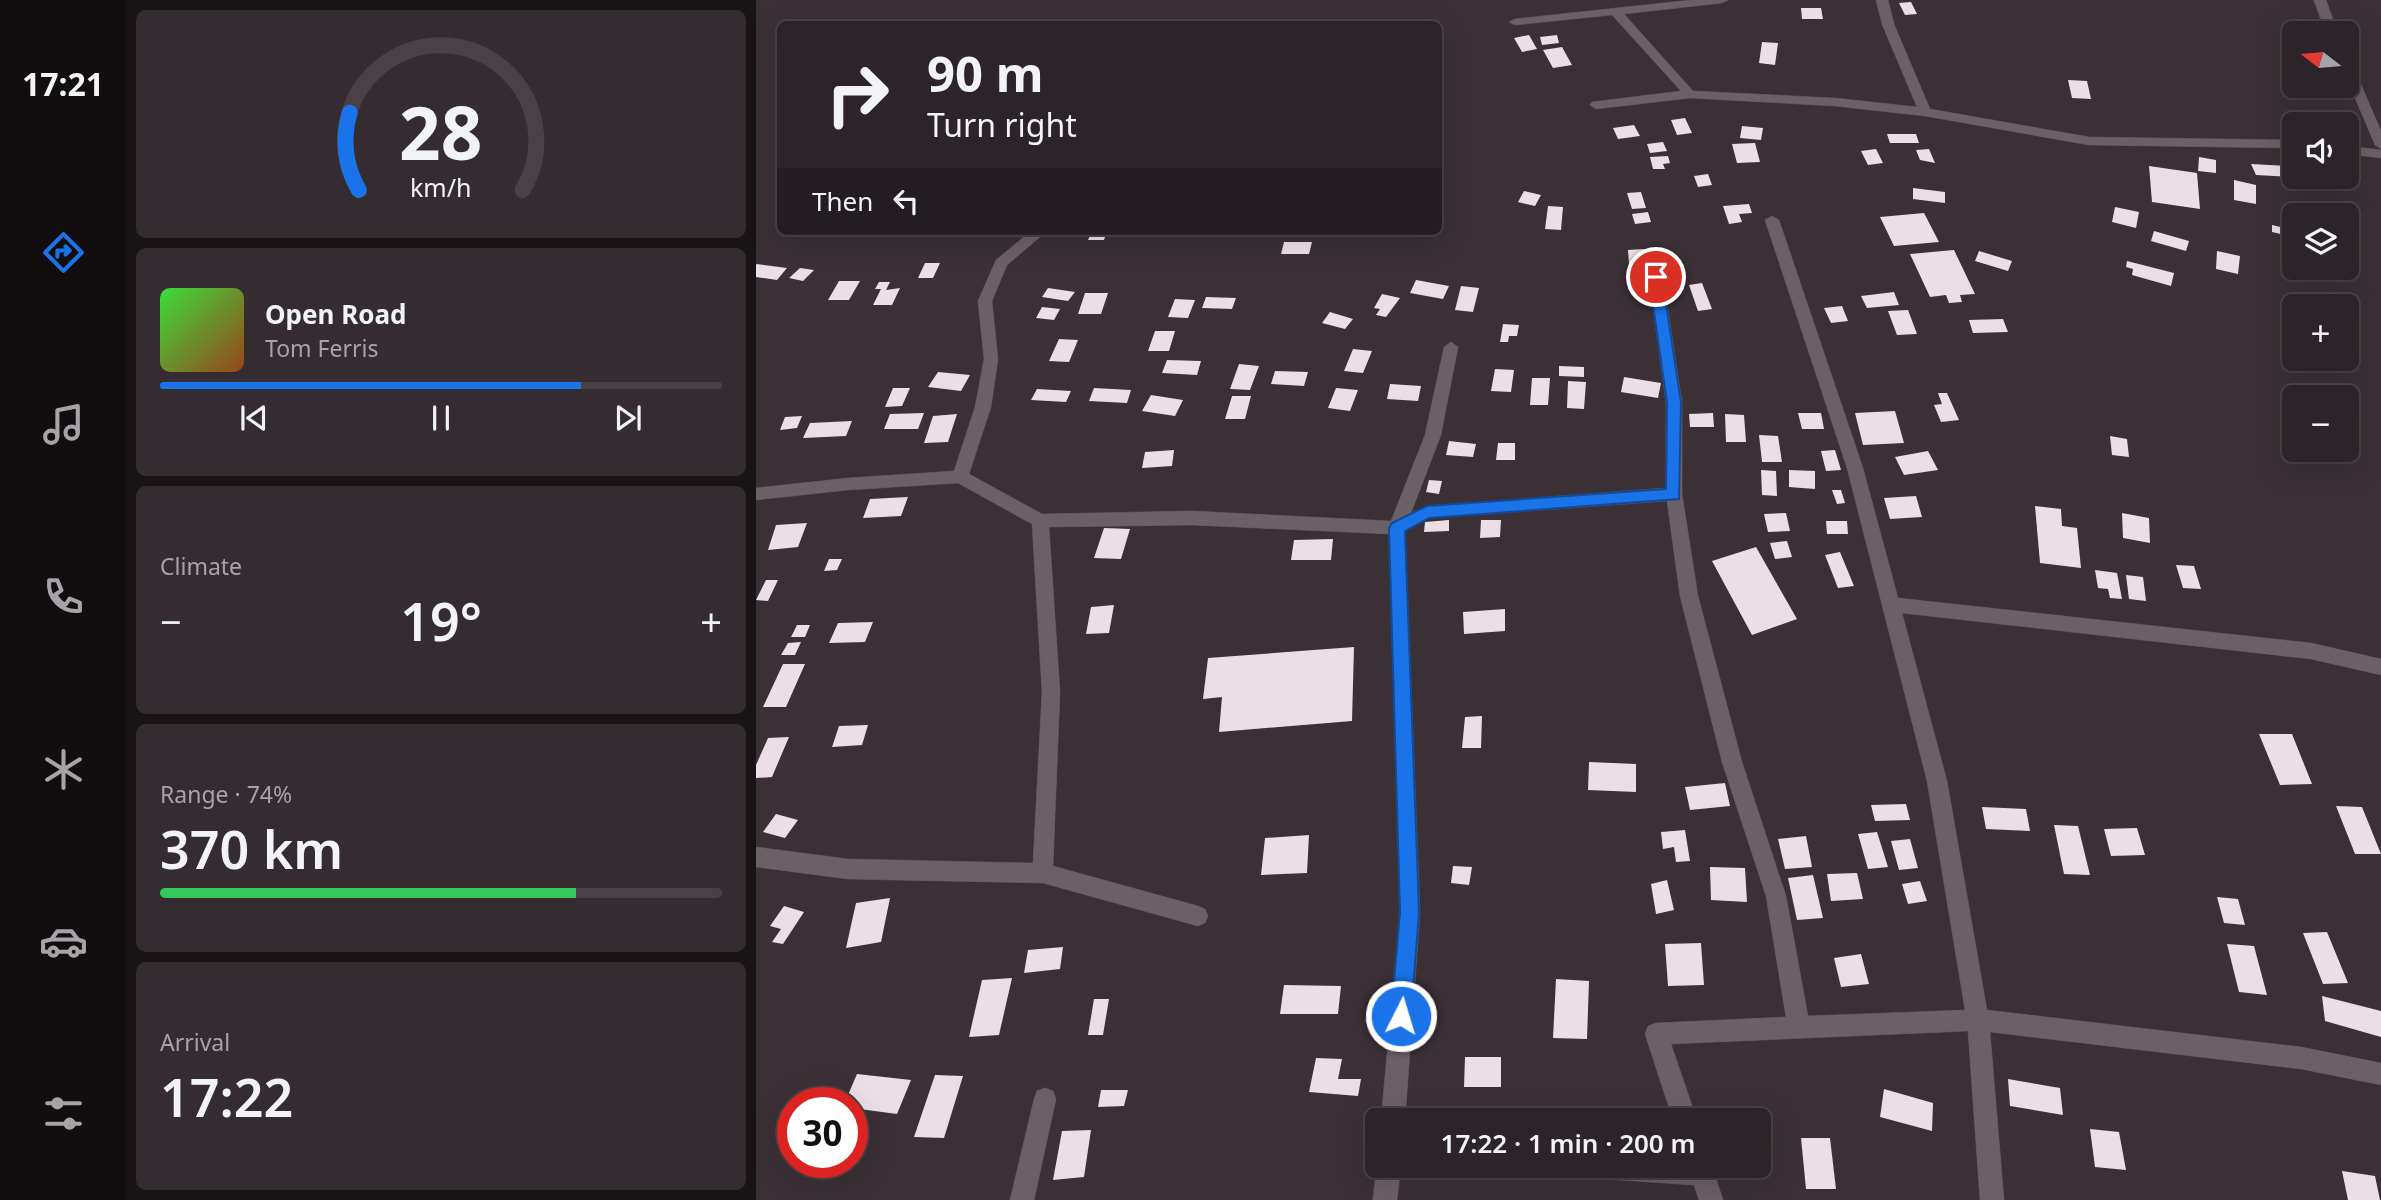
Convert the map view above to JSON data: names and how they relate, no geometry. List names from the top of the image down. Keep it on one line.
{"north":"left","page":{"tabs":"17:21","map_buttons":["+","−"],"turn":["90 m","Turn right"],"then":"Then","song":["Open Road","Tom Ferris"],"tile":["Climate",["Range · 74%","370 km"],["Arrival","17:22"]],"heat":["−","19°","+"],"limit":"30","trip":"17:22 · 1 min · 200 m","gauge":["28","km/h"]}}
